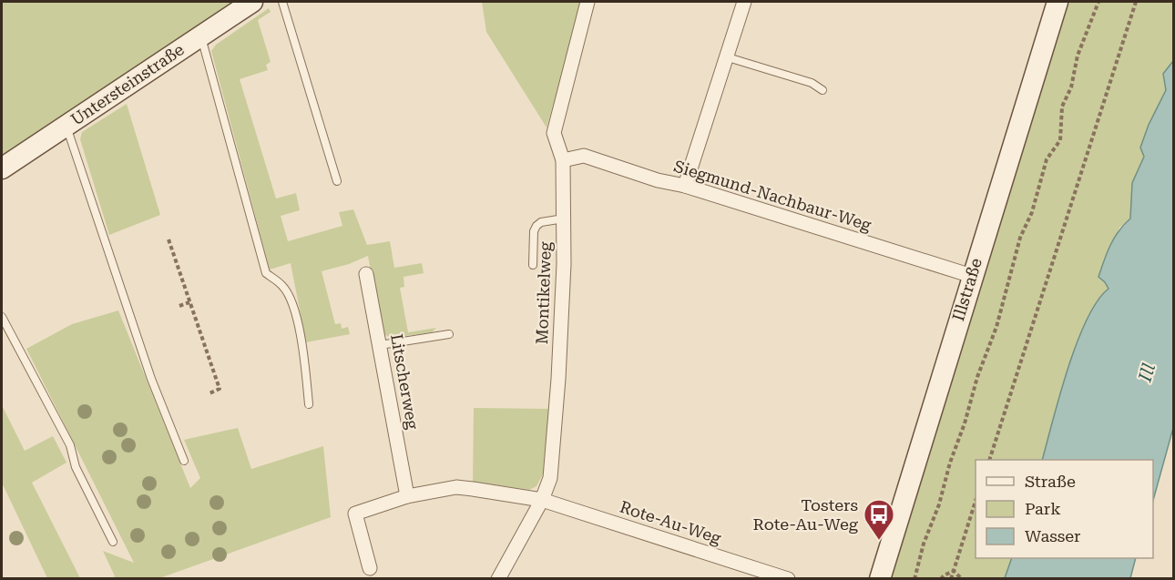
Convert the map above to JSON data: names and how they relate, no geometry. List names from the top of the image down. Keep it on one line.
{"streets":{"main road":["Untersteinstraße","Illstraße"],"street":["Siegmund-Nachbaur-Weg","Montikelweg","Litscherweg","Rote-Au-Weg"]},"crossings":[["Siegmund-Nachbaur-Weg","Illstraße"],["Siegmund-Nachbaur-Weg","Montikelweg"],["Montikelweg","Rote-Au-Weg"]],"water":["Ill"],"places":{"bus stop":["Tosters Rote-Au-Weg"]},"legend":["Straße","Park","Wasser"]}
